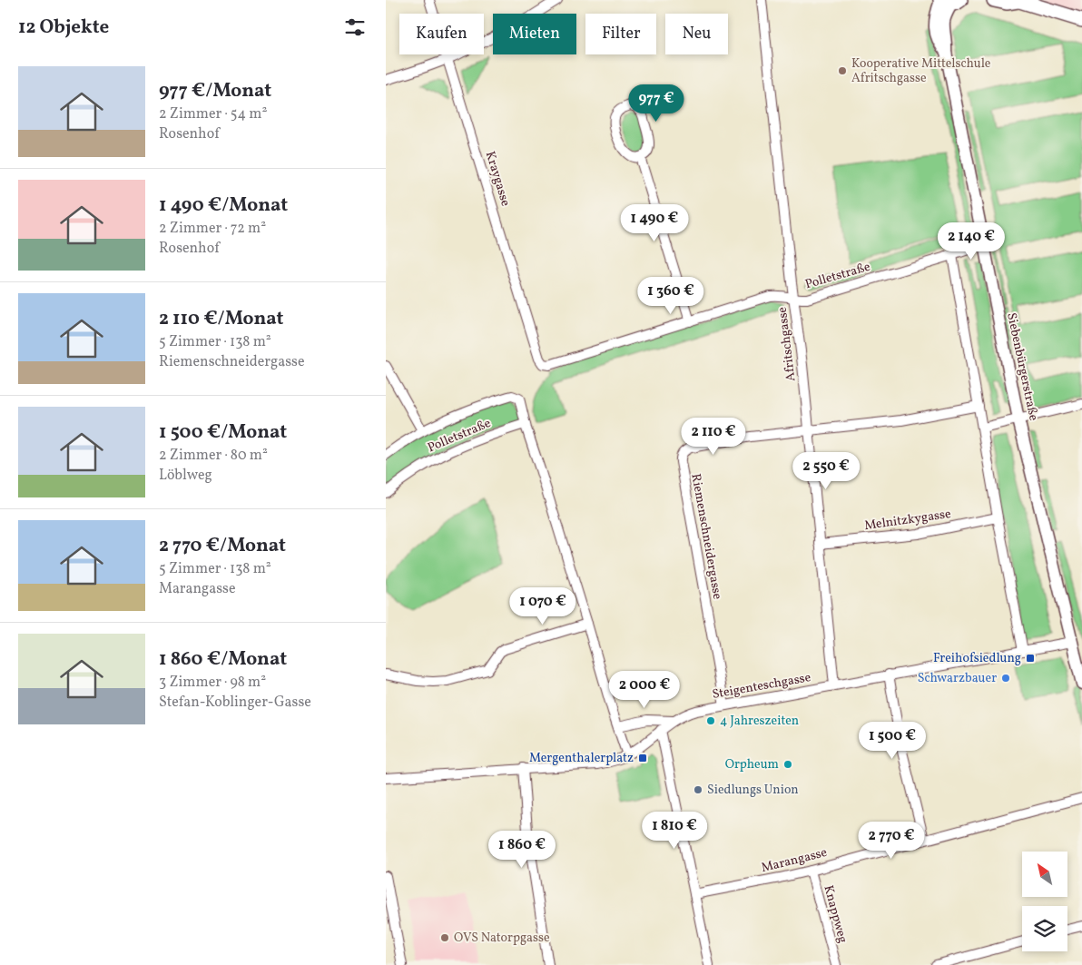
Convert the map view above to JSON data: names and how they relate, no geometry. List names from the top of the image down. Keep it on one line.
{"streets":{"street":["Kraygasse","Polletstraße","Afritschgasse","Siebenbürgerstraße","Melnitzkygasse","Riemenschneidergasse","Steigenteschgasse","Marangasse","Knappweg"]},"crossings":[["Kraygasse","Polletstraße"],["Polletstraße","Afritschgasse"],["Polletstraße","Siebenbürgerstraße"],["Afritschgasse","Melnitzkygasse"],["Afritschgasse","Riemenschneidergasse"],["Afritschgasse","Steigenteschgasse"],["Siebenbürgerstraße","Steigenteschgasse"],["Riemenschneidergasse","Steigenteschgasse"],["Marangasse","Knappweg"]],"places":{"other":["Kooperative Mittelschule Afritschgasse","Schwarzbauer","4 Jahreszeiten","Orpheum","Siedlungs Union","OVS Natorpgasse"],"transit":["Freihofsiedlung","Mergenthalerplatz"]},"north":"top left","page":{"heading":"12 Objekte","chip":["Kaufen","Mieten","Filter","Neu"],"list":[{"name":"977 €/Monat","note":"2 Zimmer · 54 m² · Rosenhof"},{"name":"1 490 €/Monat","note":"2 Zimmer · 72 m² · Rosenhof"},{"name":"2 110 €/Monat","note":"5 Zimmer · 138 m² · Riemenschneidergasse"},{"name":"1 500 €/Monat","note":"2 Zimmer · 80 m² · Löblweg"},{"name":"2 770 €/Monat","note":"5 Zimmer · 138 m² · Marangasse"},{"name":"1 860 €/Monat","note":"3 Zimmer · 98 m² · Stefan-Koblinger-Gasse"}],"price":["977 €","1 490 €","2 140 €","1 360 €","2 110 €","2 550 €","1 070 €","2 000 €","1 500 €","1 810 €","2 770 €","1 860 €"]}}
